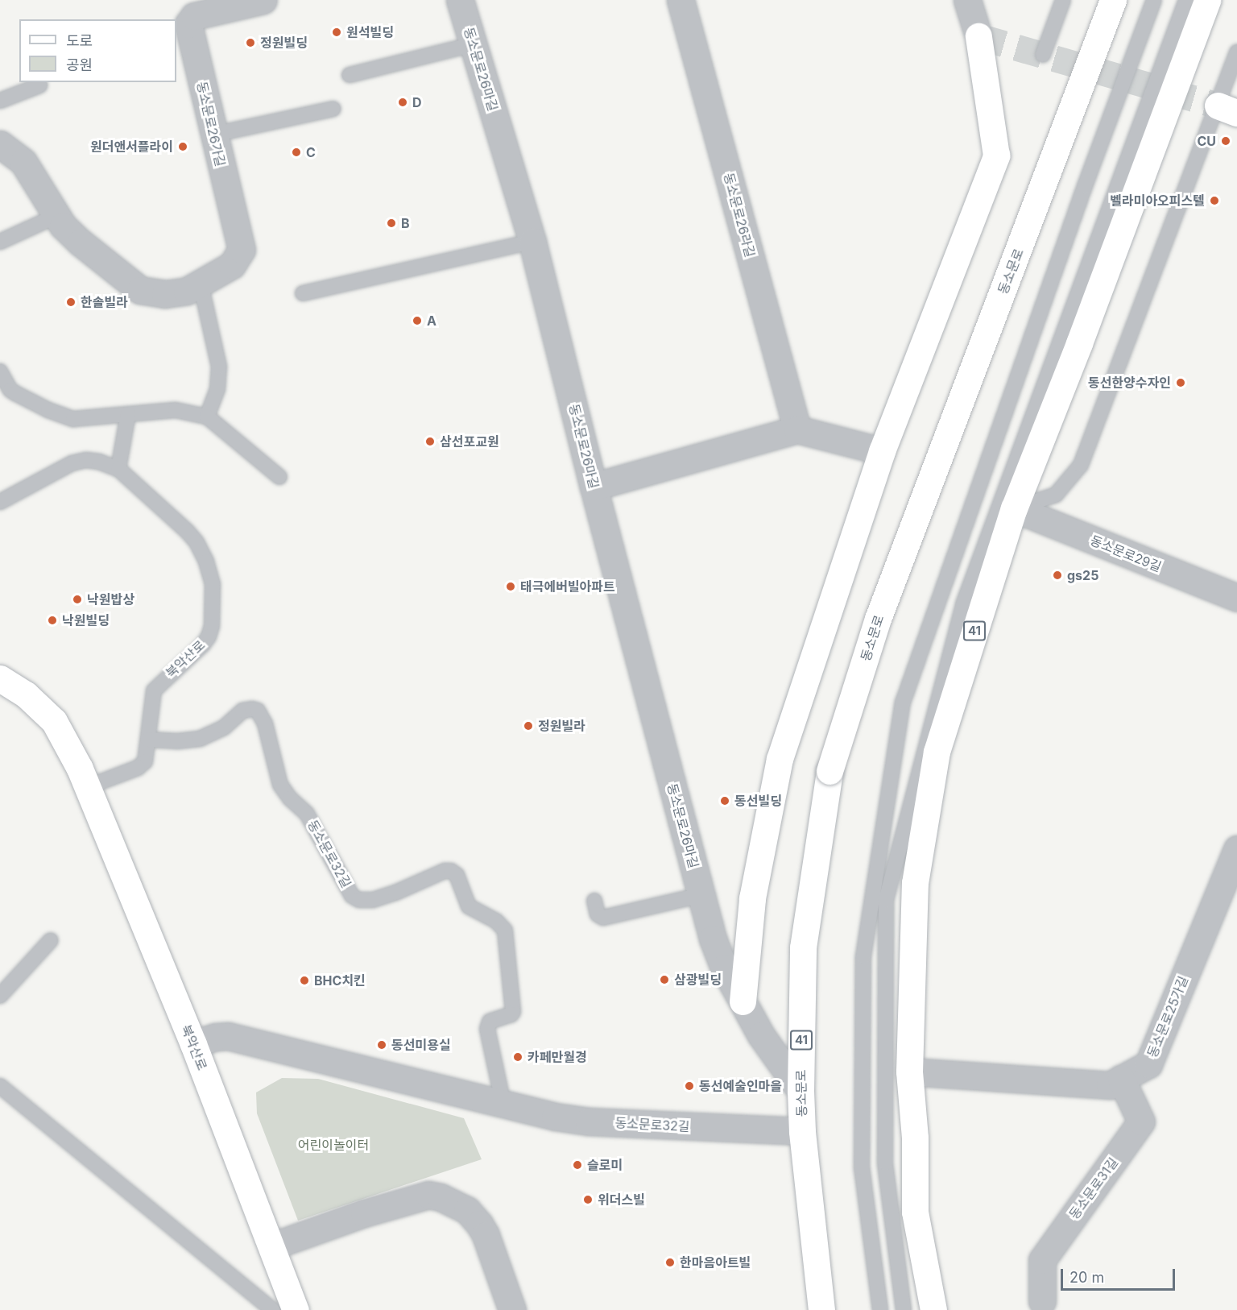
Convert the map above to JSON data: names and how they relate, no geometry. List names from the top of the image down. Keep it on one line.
{"streets":{"main road":["동소문로","41","북악산로"],"street":["동소문로26마길","동소문로26가길","동소문로26라길","동소문로29길","동소문로32길","동소문로25가길","동소문로31길"]},"crossings":[["동소문로26마길","동소문로"],["동소문로","동소문로32길"],["동소문로29길","41"],["41","동소문로25가길"],["북악산로","동소문로32길"],["동소문로25가길","동소문로31길"]],"parks":["어린이놀이터"],"places":["원석빌딩","정원빌딩","D","CU","원더앤서플라이","C","벨라미아오피스텔","B","한솔빌라","A","동선한양수자인","삼선포교원","gs25","태극에버빌아파트","낙원밥상","낙원빌딩","정원빌라","동선빌딩","삼광빌딩","BHC치킨","동선미용실","카페만월경","동선예술인마을","슬로미","위더스빌","한마음아트빌"],"legend":["도로","공원"],"scale_bar":"20 m"}
